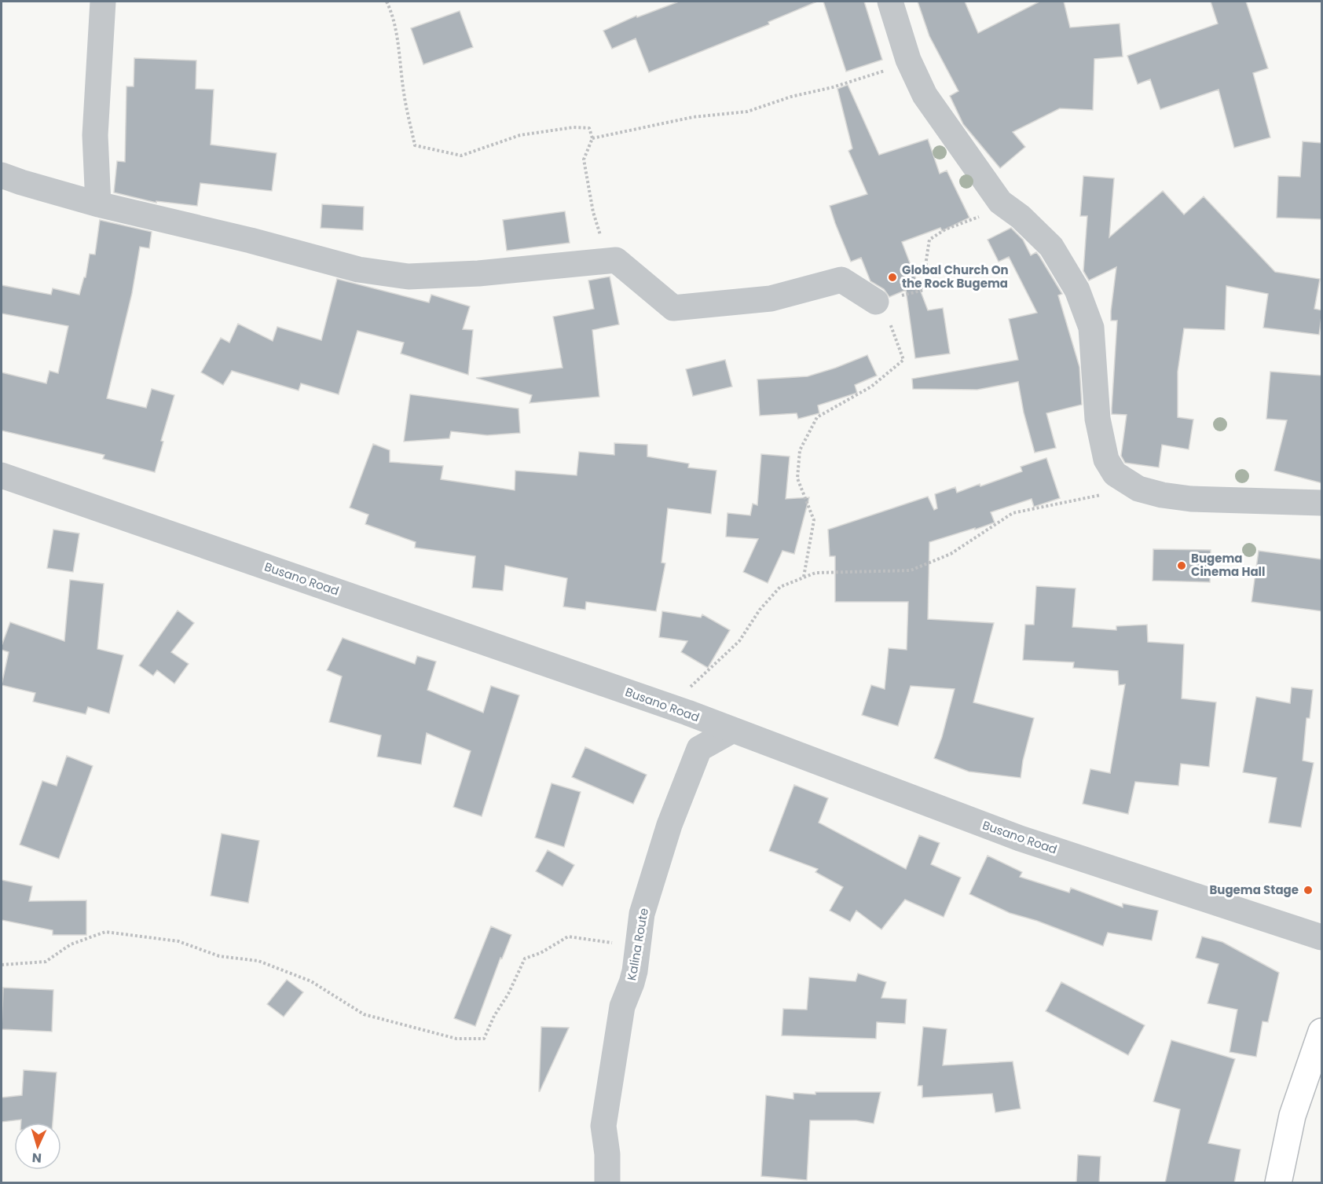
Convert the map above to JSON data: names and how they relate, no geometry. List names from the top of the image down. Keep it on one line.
{"streets":{"street":["Busano Road","Kalina Route"]},"crossings":[["Busano Road","Kalina Route"]],"places":["Global Church On the Rock Bugema","Bugema Cinema Hall","Bugema Stage"],"north":"bottom"}
